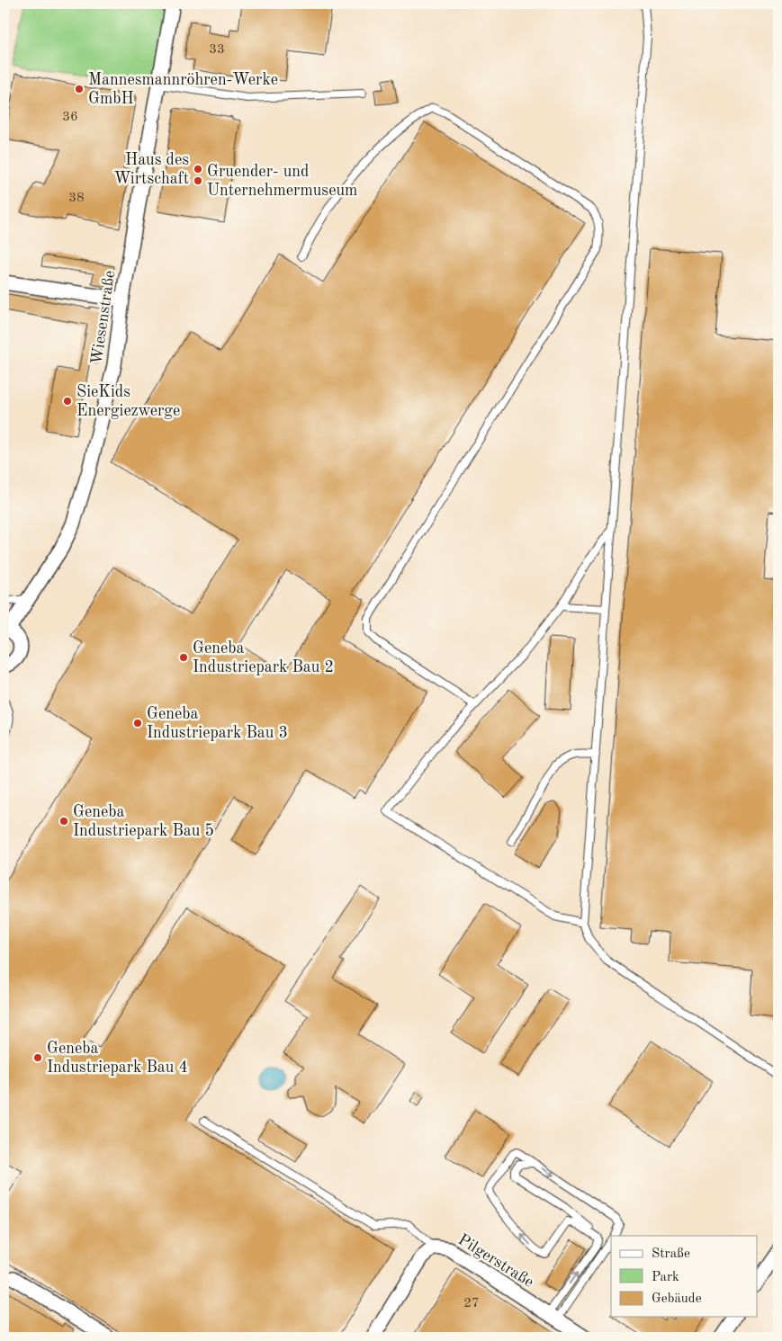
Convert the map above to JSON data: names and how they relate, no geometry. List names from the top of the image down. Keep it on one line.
{"streets":{"street":["Wiesenstraße","Pilgerstraße"]},"places":["Mannesmannröhren-Werke GmbH","Haus des Wirtschaft","Gruender- und Unternehmermuseum","SieKids Energiezwerge","Geneba Industriepark Bau 2","Geneba Industriepark Bau 3","Geneba Industriepark Bau 5","Geneba Industriepark Bau 4"],"house_numbers":["33","36","38","27"],"legend":["Straße","Park","Gebäude"]}
